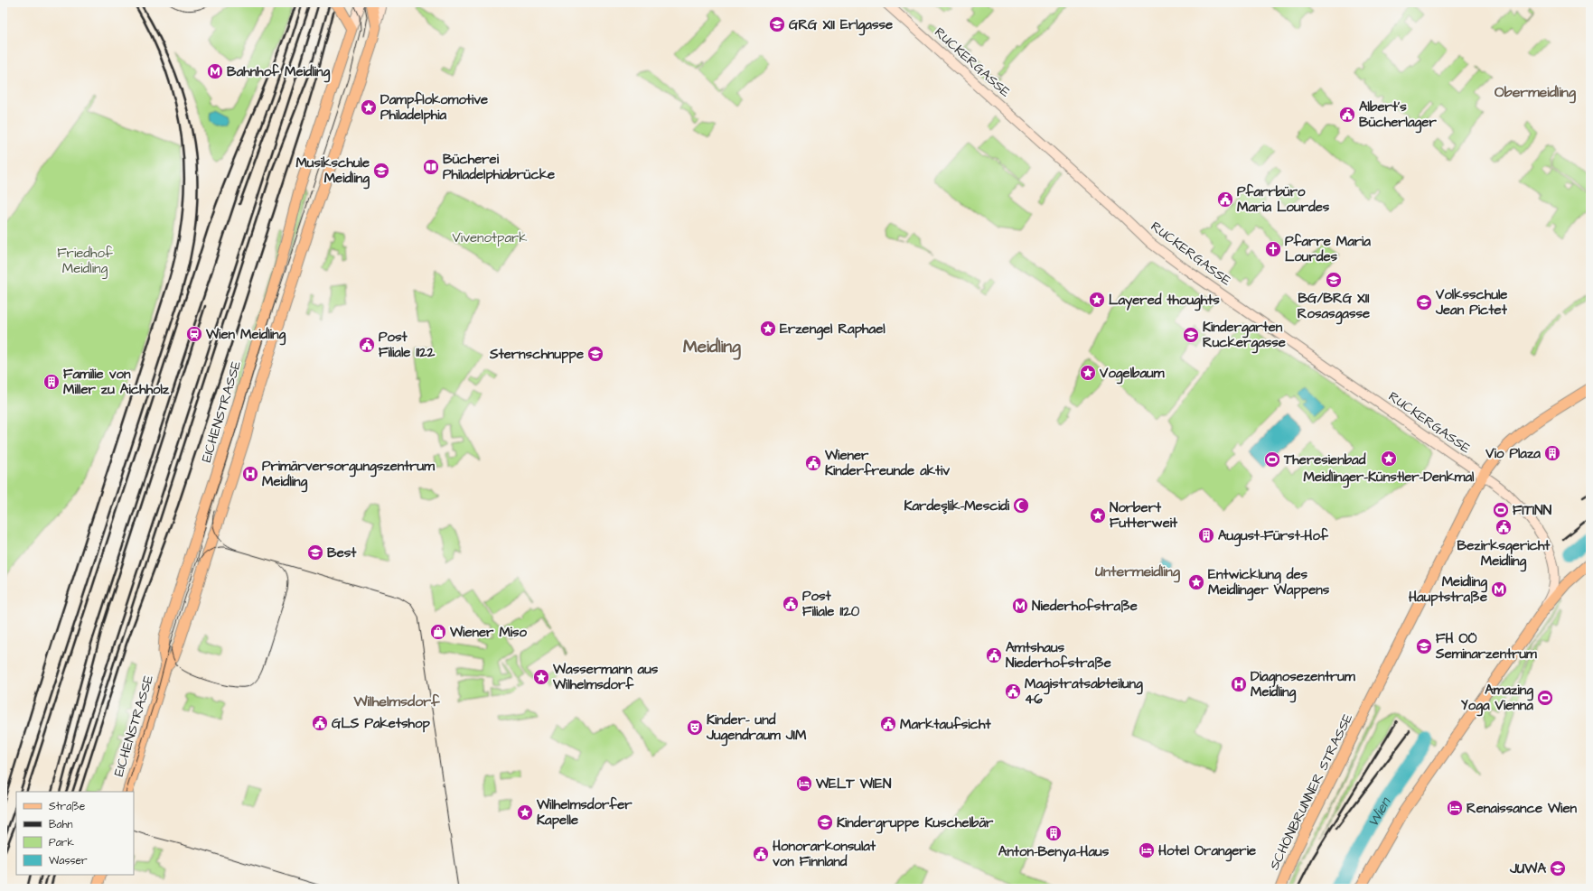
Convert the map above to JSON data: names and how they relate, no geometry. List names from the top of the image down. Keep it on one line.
{"streets":{"main road":["RUCKERGASSE","EICHENSTRASSE","SCHÖNBRUNNER STRASSE"]},"crossings":[["RUCKERGASSE","SCHÖNBRUNNER STRASSE"]],"districts":["Obermeidling","Meidling","Untermeidling","Wilhelmsdorf"],"water":["Wien"],"parks":["Vivenotpark","Friedhof Meidling"],"places":{"school or university":["GRG XII Erlgasse","Musikschule Meidling","BG/BRG XII Rosasgasse","Volksschule Jean Pictet","Kindergarten Ruckergasse","Sternschnuppe","Best","FH OÖ Seminarzentrum","Kindergruppe Kuschelbär","JUWA"],"metro station":["Bahnhof Meidling","Meidling Hauptstraße","Niederhofstraße"],"place":["Dampflokomotive Philadelphia","Layered thoughts","Erzengel Raphael","Vogelbaum","Meidlinger-Künstler-Denkmal","Norbert Futterweit","Entwicklung des Meidlinger Wappens","Wassermann aus Wilhelmsdorf","Wilhelmsdorfer Kapelle"],"public building":["Albert's Bücherlager","Pfarrbüro Maria Lourdes","Post Filiale 1122","Wiener Kinderfreunde aktiv","Bezirksgericht Meidling","Post Filiale 1120","Amtshaus Niederhofstraße","Magistratsabteilung 46","GLS Paketshop","Marktaufsicht","Honorarkonsulat von Finnland"],"library":["Bücherei Philadelphiabrücke"],"church":["Pfarre Maria Lourdes"],"station":["Wien Meidling"],"building":["Familie von Miller zu Aichholz","Vio Plaza","August-Fürst-Hof","Anton-Benya-Haus"],"sports":["Theresienbad","FITINN","Amazing Yoga Vienna"],"hospital":["Primärversorgungszentrum Meidling","Diagnosezentrum Meidling"],"mosque":["Kardeşlik-Mescidi"],"shop":["Wiener Miso"],"theatre":["Kinder- und Jugendraum JIM"],"hotel":["WELT WIEN","Renaissance Wien","Hotel Orangerie"]},"legend":["Straße","Bahn","Park","Wasser"]}
